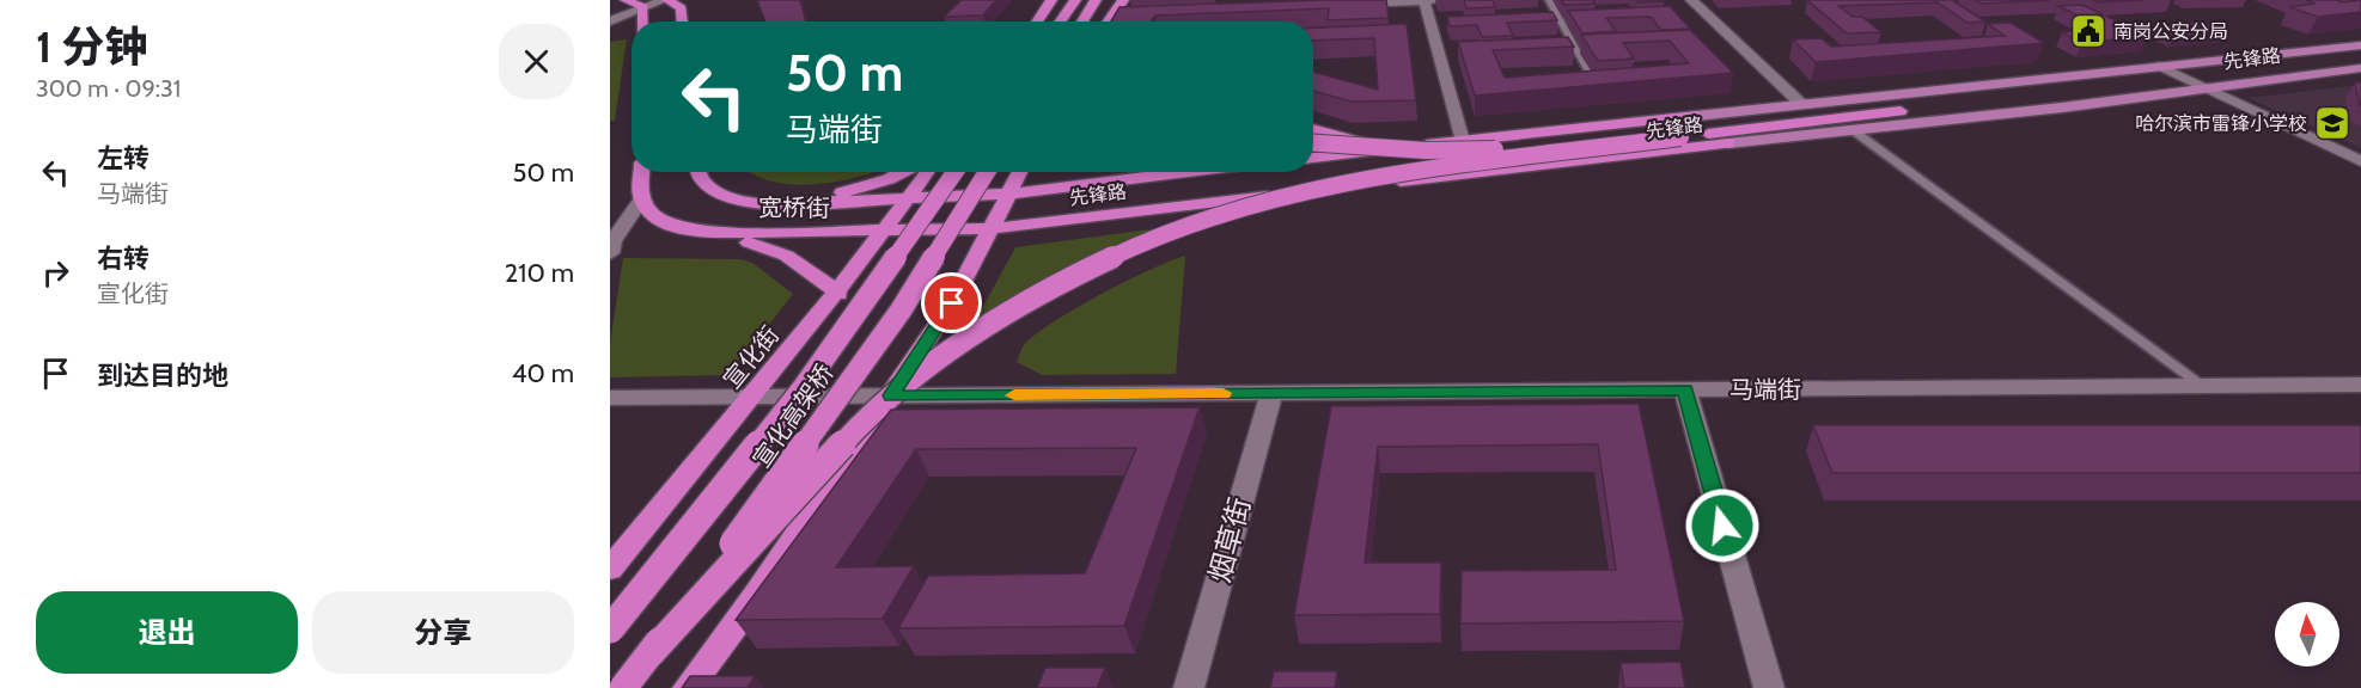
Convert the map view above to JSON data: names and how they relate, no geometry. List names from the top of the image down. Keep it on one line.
{"streets":{"highway":["先锋路","宽桥街","宣化街","宣化高架桥"],"street":["马端街","烟草街"]},"crossings":[["先锋路","宽桥街"],["宽桥街","宣化街"],["宣化街","马端街"],["马端街","烟草街"]],"places":{"public building":["南岗公安分局"],"school or university":["哈尔滨市雷锋小学校"]},"north":"top","page":{"heading":["1 分钟","300 m · 09:31"],"turn":["50 m","马端街"],"list":[{"name":"左转","note":"马端街","value":"50 m"},{"name":"右转","note":"宣化街","value":"210 m"},{"name":"到达目的地","value":"40 m"}],"buttons":["退出","分享"]}}
